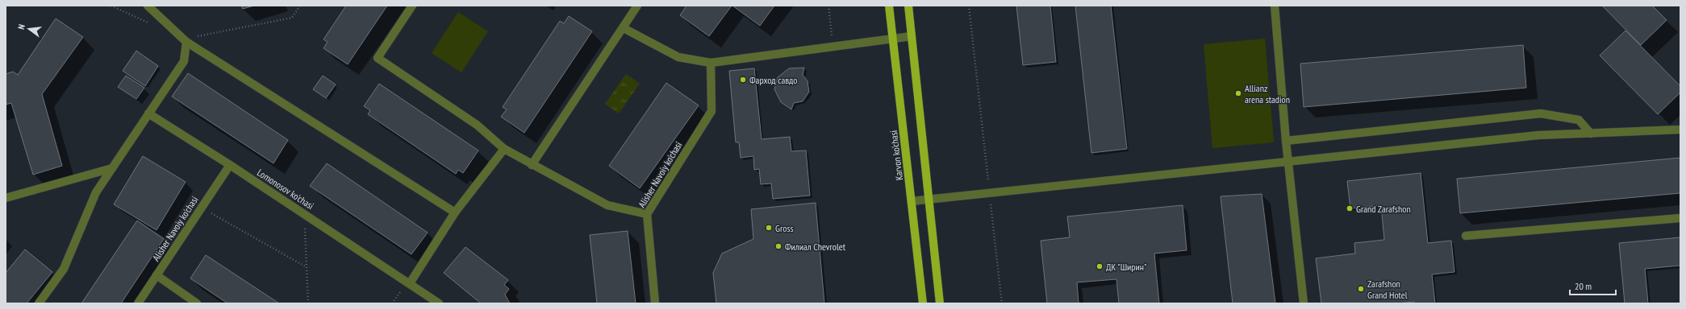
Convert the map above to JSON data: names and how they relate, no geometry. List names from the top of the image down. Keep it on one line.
{"streets":{"main road":["Karvon ko'chasi"],"street":["Alisher Navoiy ko'chasi","Lomonosov ko'chasi"]},"crossings":[["Alisher Navoiy ko'chasi","Lomonosov ko'chasi"]],"places":["Фарход савдо","Allianz arena stadion","Grand Zarafshon","Gross","Филиал Chevrolet","ДК \"Ширин\"","Zarafshon Grand Hotel"],"scale_bar":"20 m","north":"left"}
